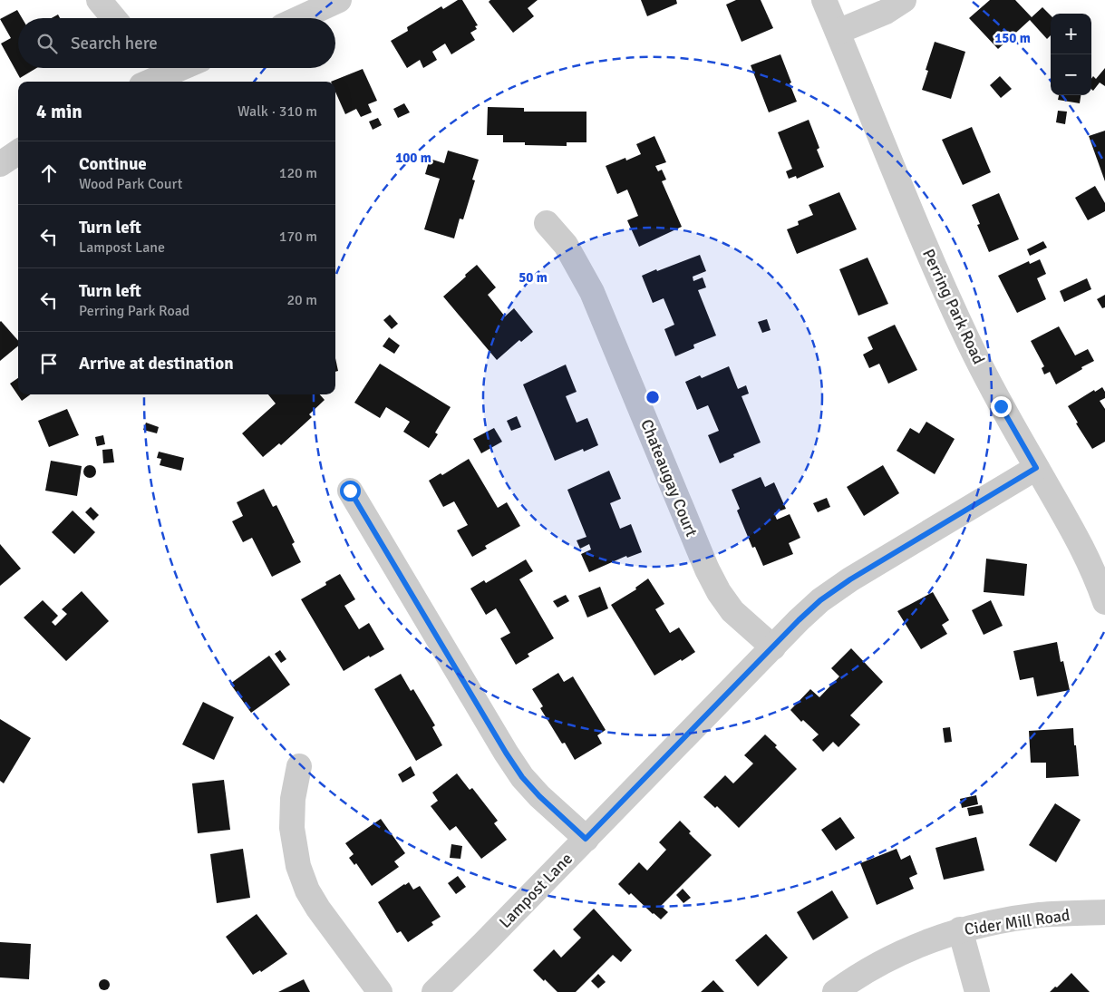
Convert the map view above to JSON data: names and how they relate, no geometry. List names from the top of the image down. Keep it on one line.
{"streets":{"street":["Perring Park Road","Chateaugay Court","Lampost Lane","Cider Mill Road"]},"crossings":[["Perring Park Road","Lampost Lane"],["Chateaugay Court","Lampost Lane"]],"page":{"map_buttons":["+","−"],"search":"Search here","heading":["4 min","Walk · 310 m"],"list":[["Continue","Wood Park Court","120 m"],["Turn left","Lampost Lane","170 m"],["Turn left","Perring Park Road","20 m"],"Arrive at destination"]},"rings":["150 m","100 m","50 m"]}
